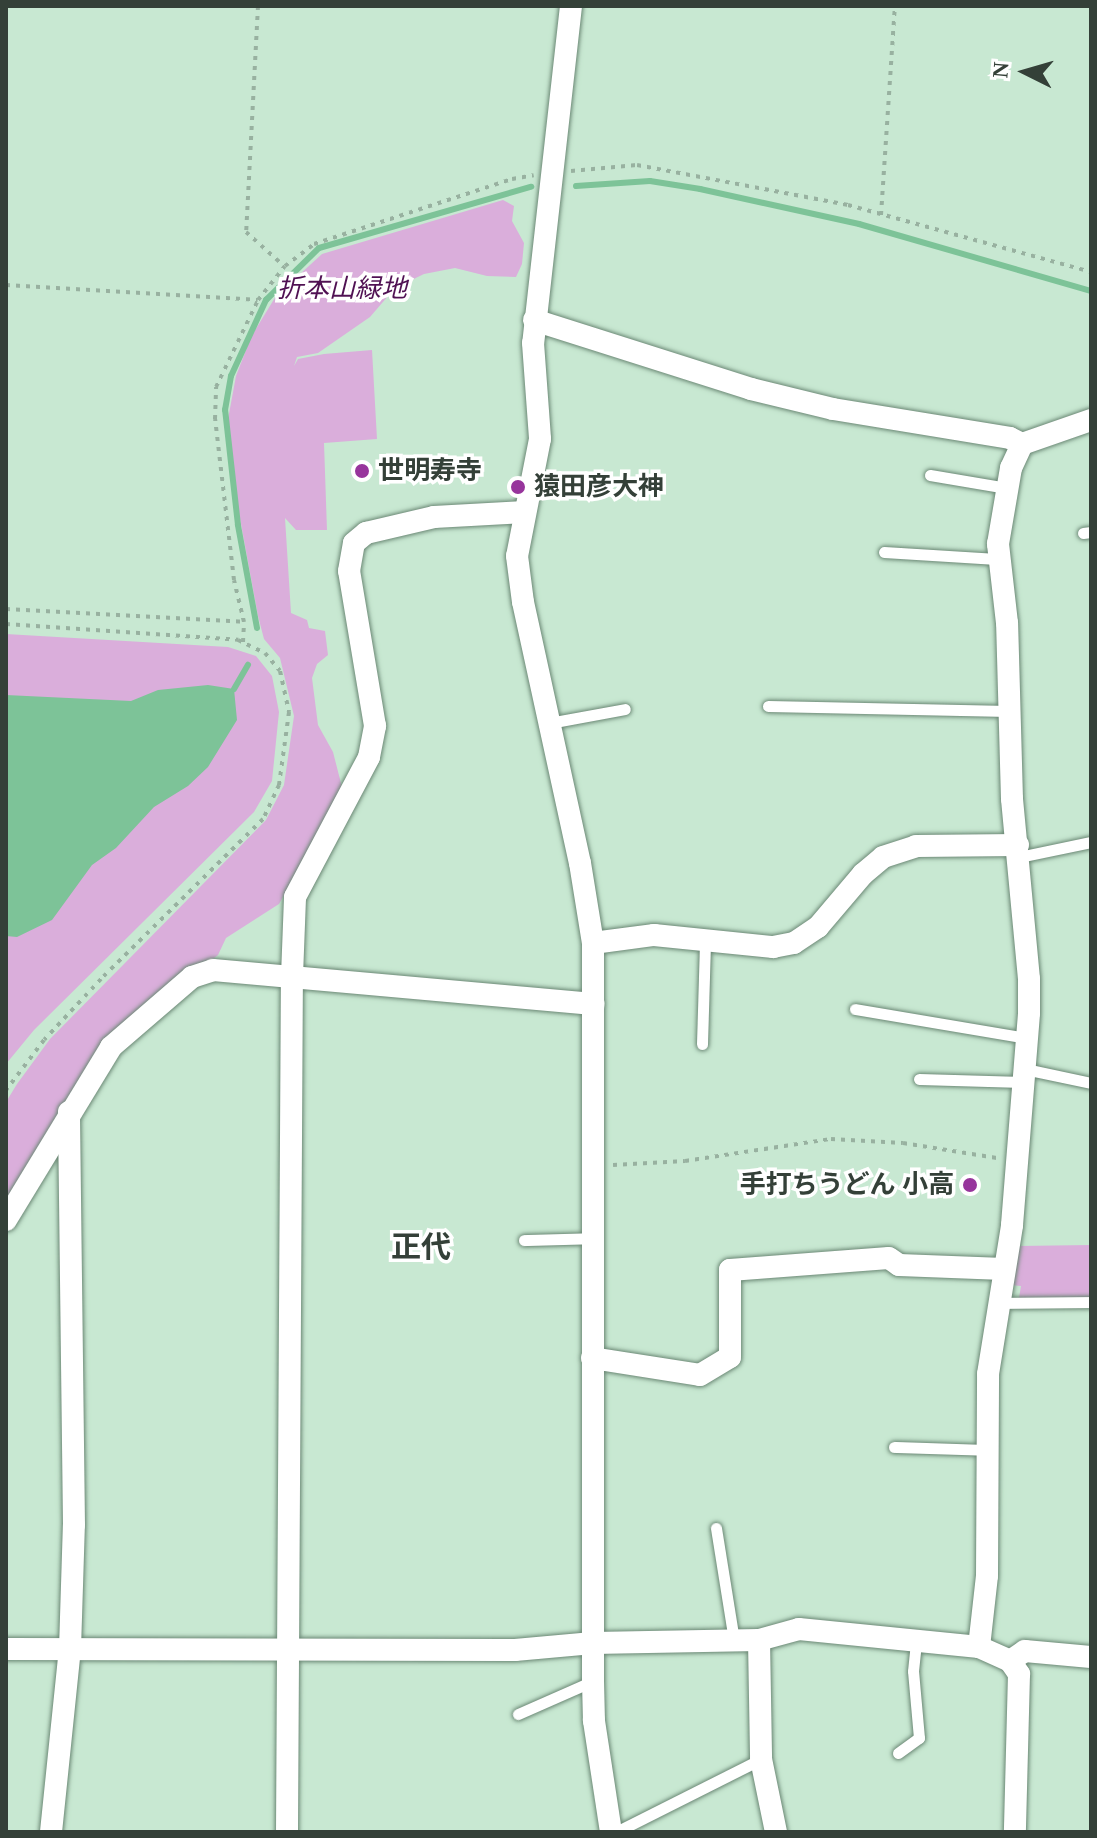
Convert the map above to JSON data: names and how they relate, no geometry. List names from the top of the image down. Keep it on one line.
{"districts":["正代"],"parks":["折本山緑地"],"places":["世明寿寺","猿田彦大神","手打ちうどん 小高"],"north":"left"}
